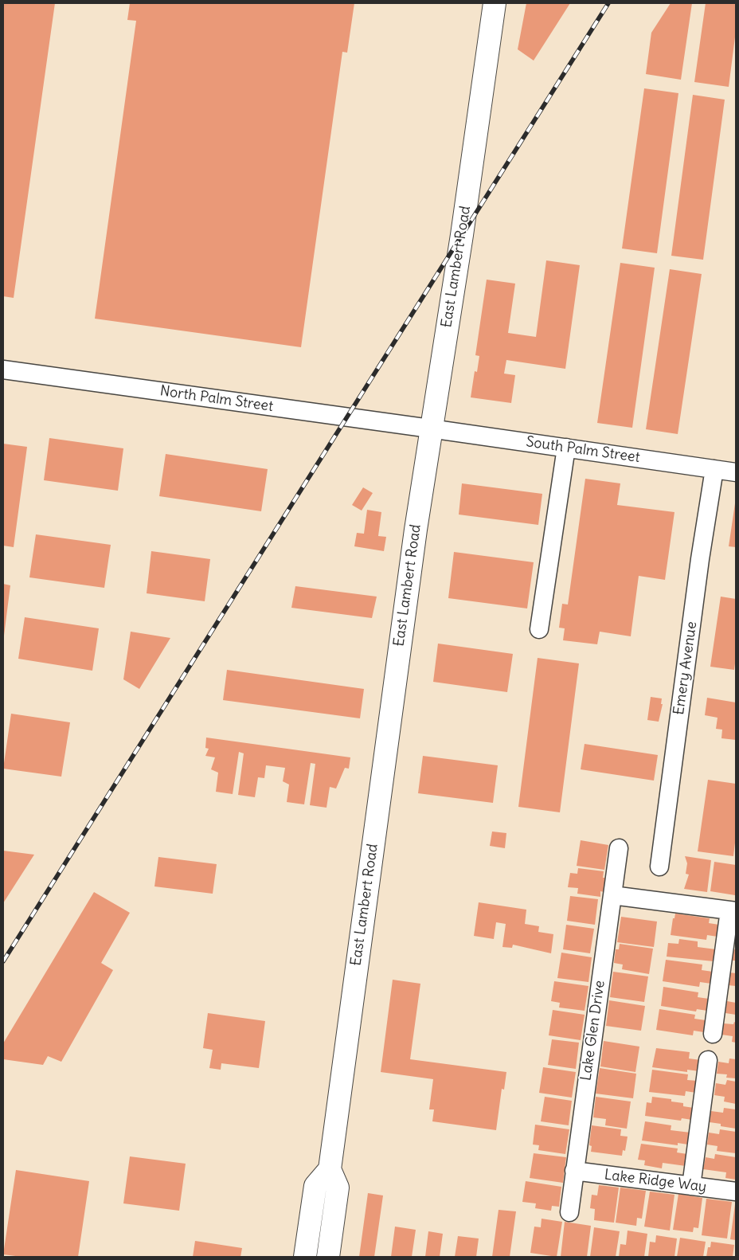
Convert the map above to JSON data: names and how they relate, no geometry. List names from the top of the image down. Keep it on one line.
{"streets":{"main road":["East Lambert Road"],"street":["North Palm Street","South Palm Street","Emery Avenue","Lake Glen Drive","Lake Ridge Way"]},"crossings":[["East Lambert Road","North Palm Street"],["East Lambert Road","South Palm Street"],["North Palm Street","South Palm Street"],["South Palm Street","Emery Avenue"],["Lake Glen Drive","Lake Ridge Way"]]}
